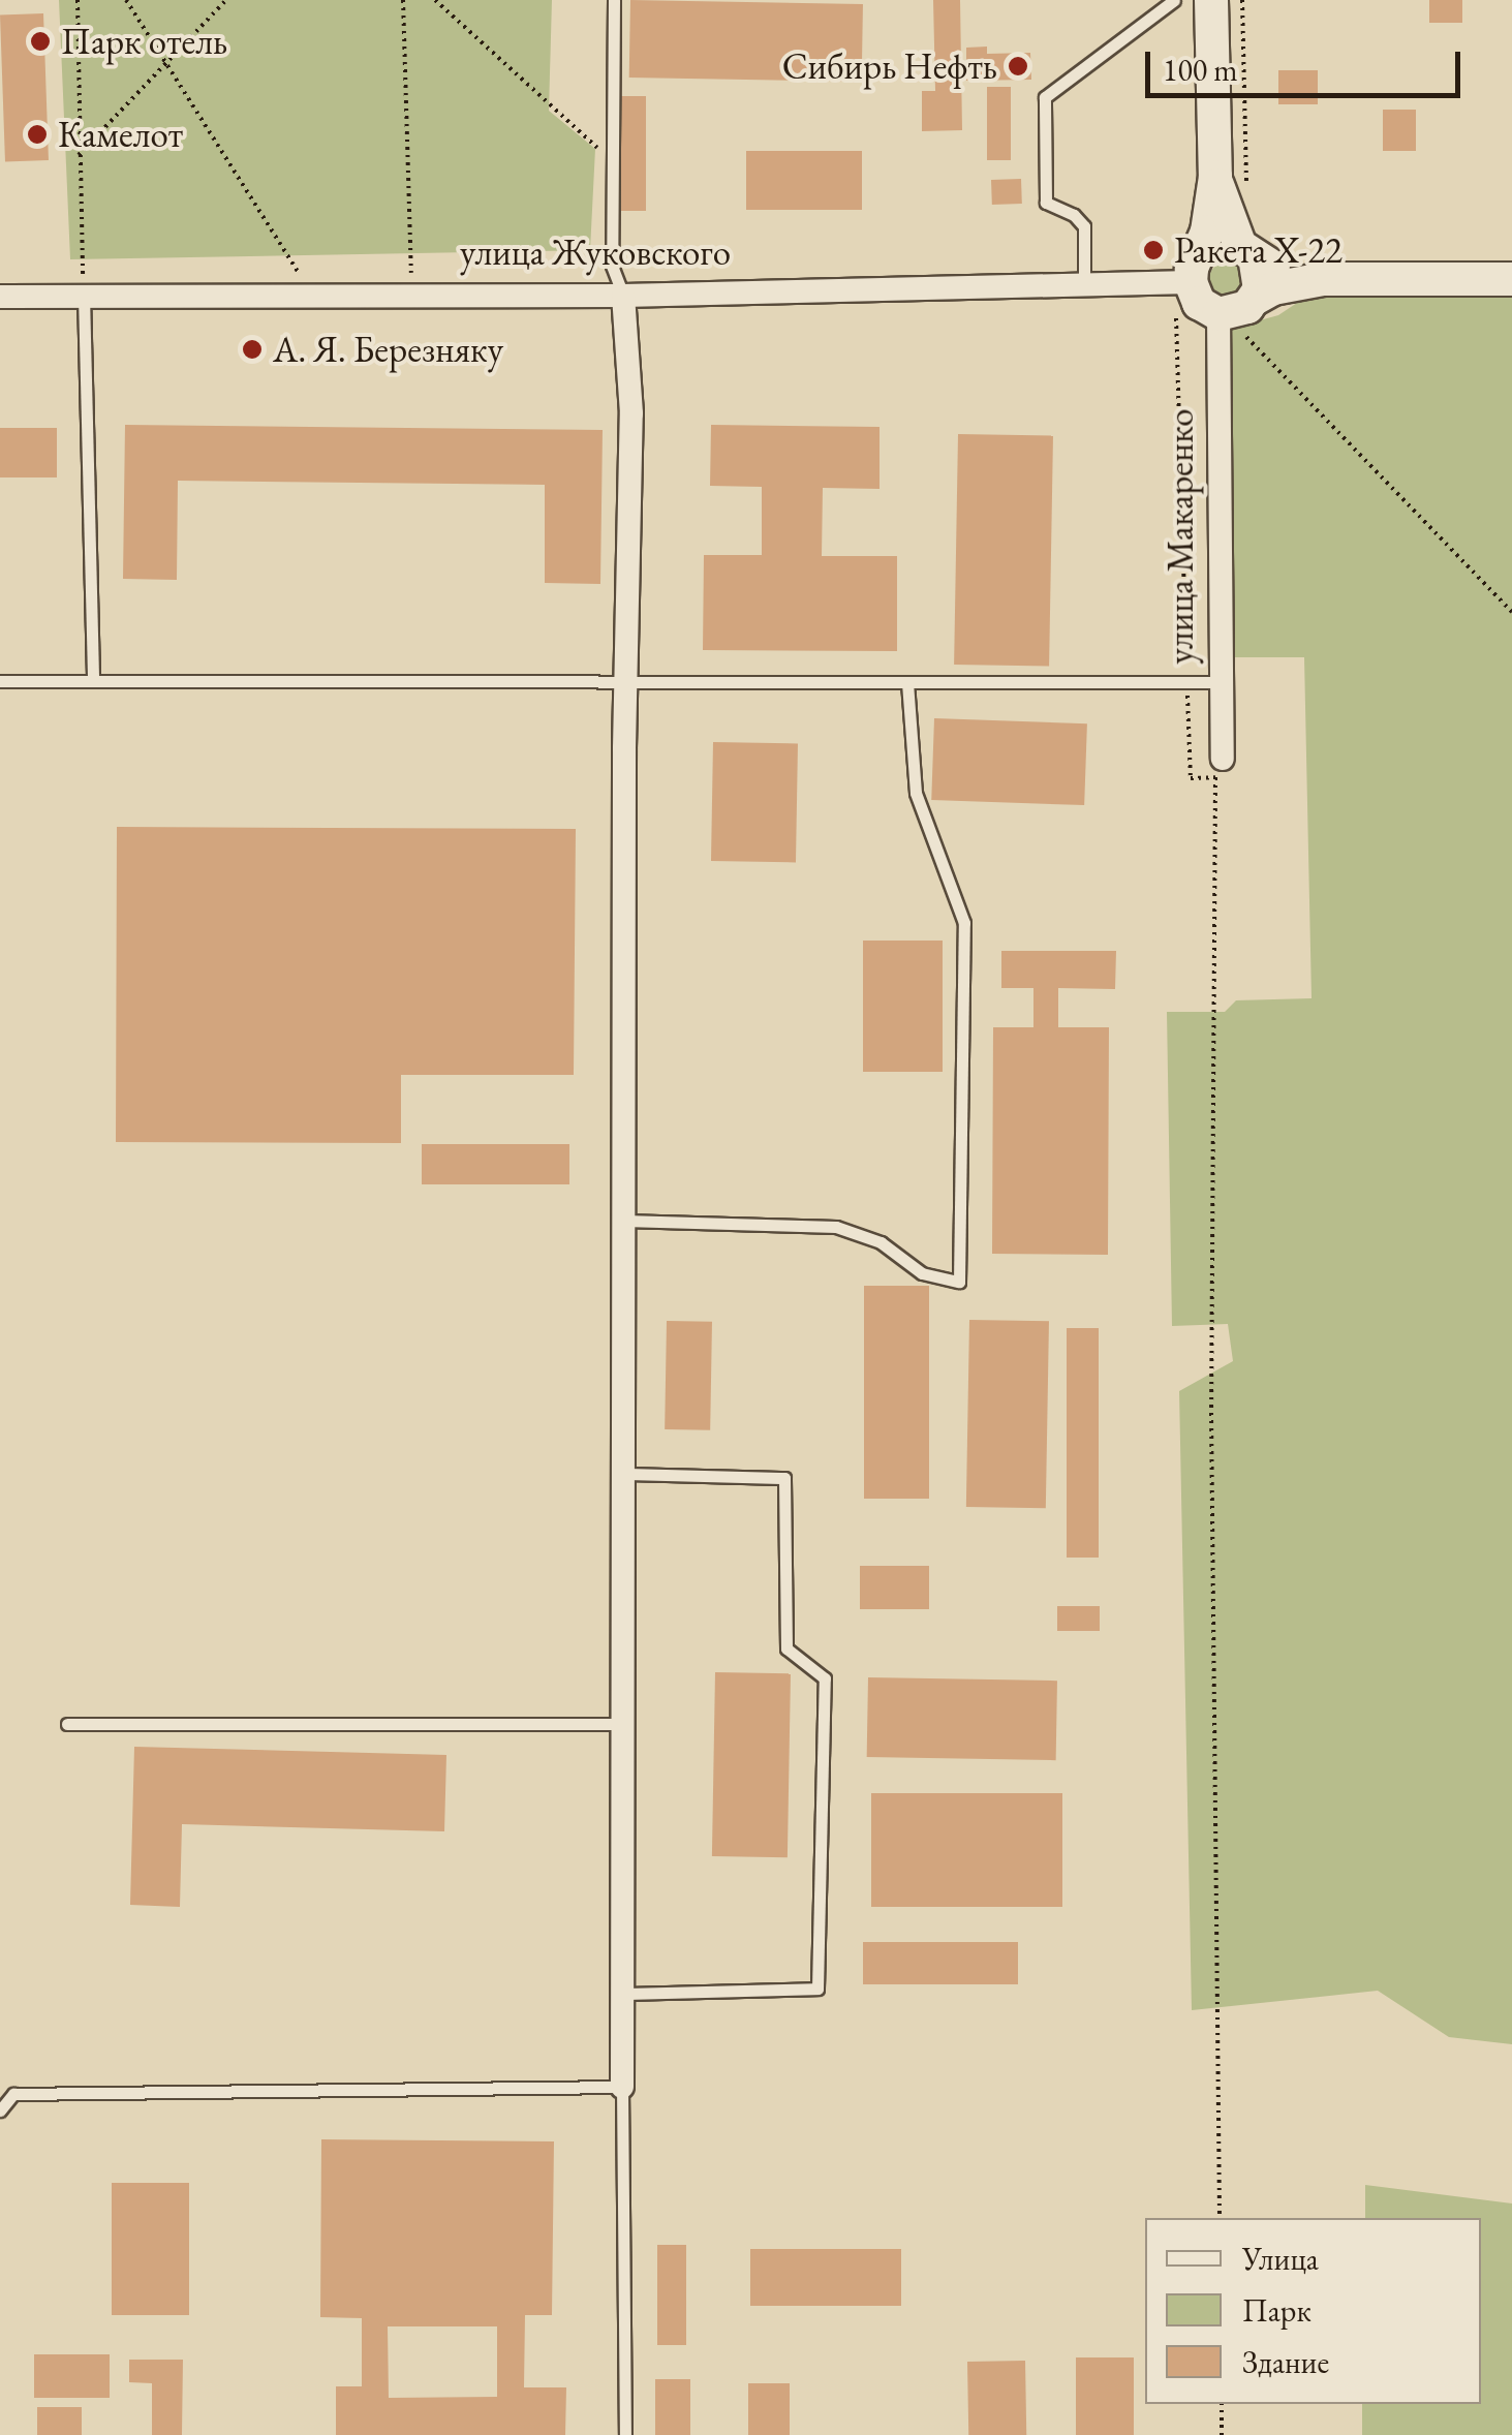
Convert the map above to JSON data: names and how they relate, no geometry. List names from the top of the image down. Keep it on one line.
{"streets":{"street":["улица Жуковского","улица Макаренко"]},"crossings":[["улица Жуковского","улица Макаренко"]],"places":["Парк отель","Сибирь Нефть","Камелот","Ракета Х-22","А. Я. Березняку"],"legend":["Улица","Парк","Здание"],"scale_bar":"100 m"}
